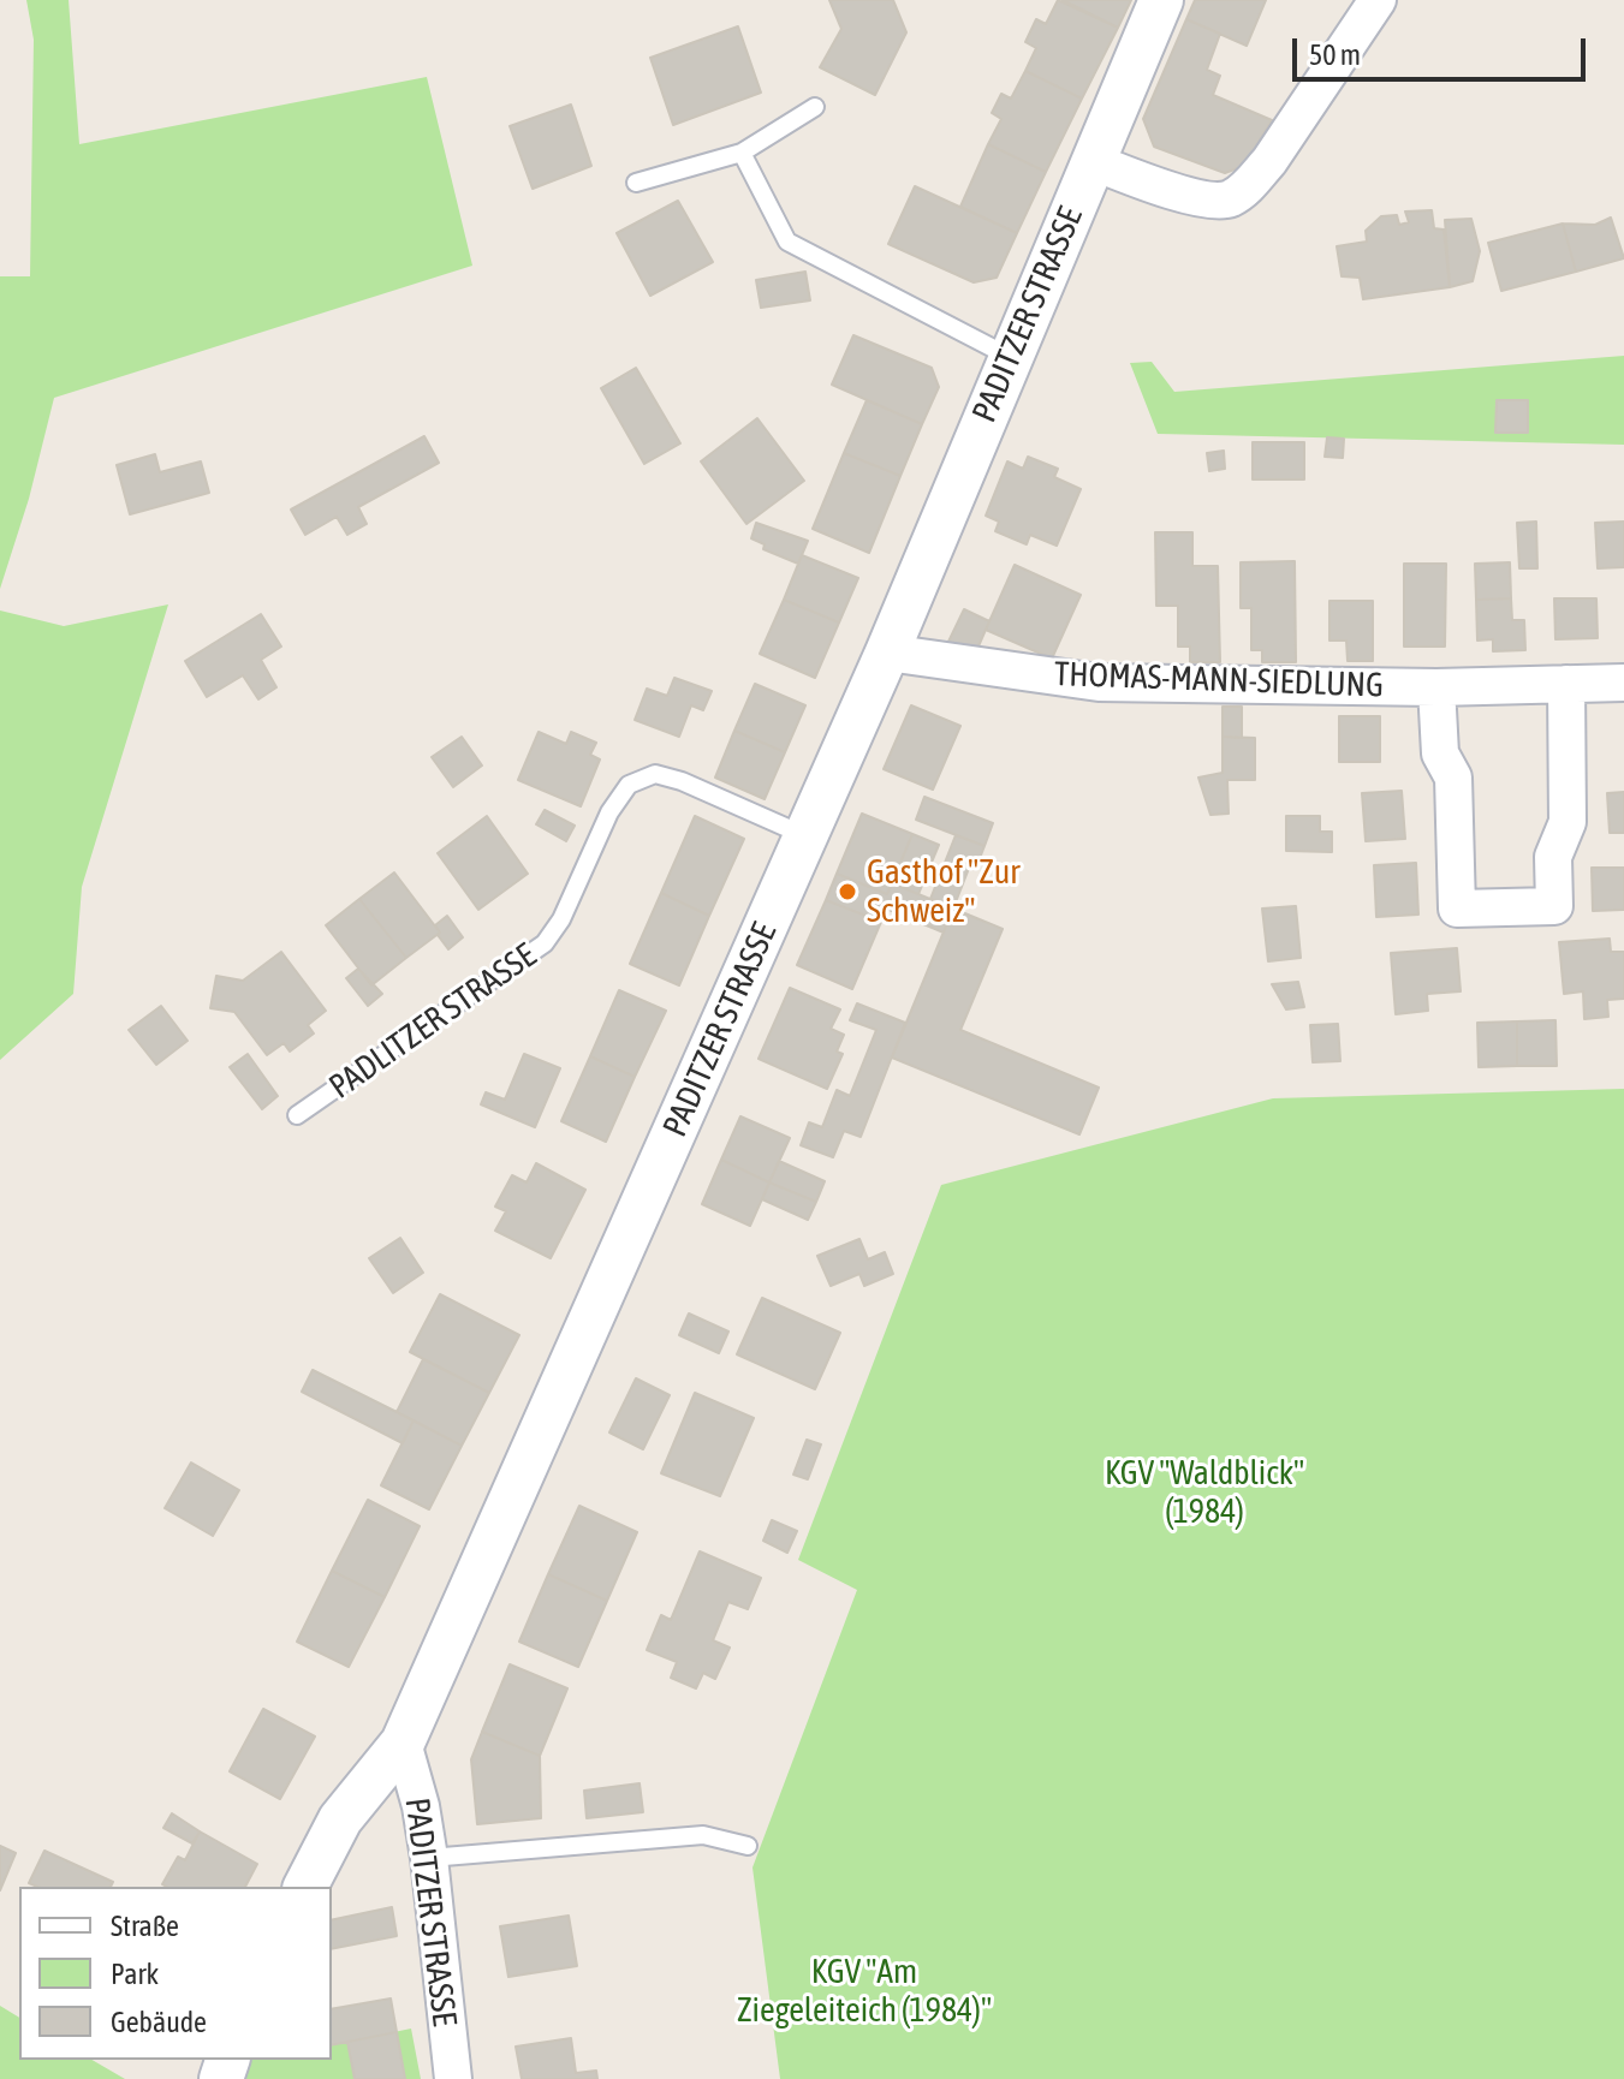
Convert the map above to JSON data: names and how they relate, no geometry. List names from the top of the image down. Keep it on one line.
{"streets":{"street":["PADITZER STRASSE","THOMAS-MANN-SIEDLUNG"],"lane":["PADLITZER STRASSE"]},"crossings":[["PADITZER STRASSE","THOMAS-MANN-SIEDLUNG"],["PADITZER STRASSE","PADLITZER STRASSE"]],"parks":["KGV \"Waldblick\" (1984)","KGV \"Am Ziegeleiteich (1984)\""],"places":["Gasthof \"Zur Schweiz\""],"legend":["Straße","Park","Gebäude"],"scale_bar":"50 m"}
